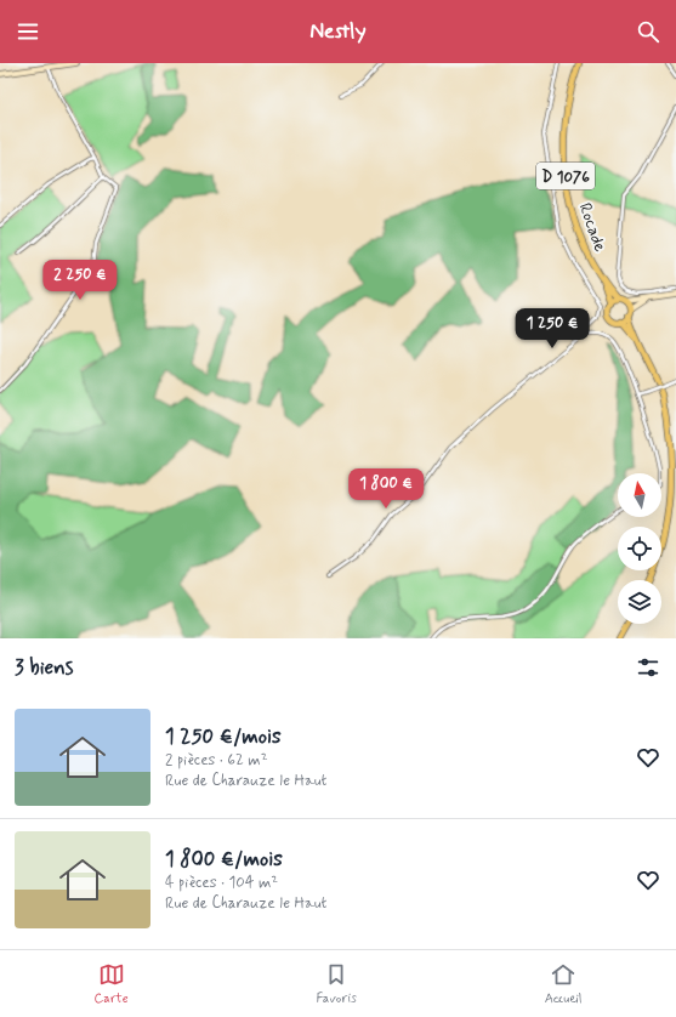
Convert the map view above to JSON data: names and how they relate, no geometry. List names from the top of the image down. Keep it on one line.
{"streets":{"main road":["D 1076","Rocade"]},"north":"top","page":{"header":"Nestly","price":["2 250 €","1 250 €","1 800 €"],"heading":"3 biens","list":[{"name":"1 250 €/mois","note":"2 pièces · 62 m² · Rue de Charauze le Haut"},{"name":"1 800 €/mois","note":"4 pièces · 104 m² · Rue de Charauze le Haut"}],"tabs":["Carte","Favoris","Accueil"]}}
